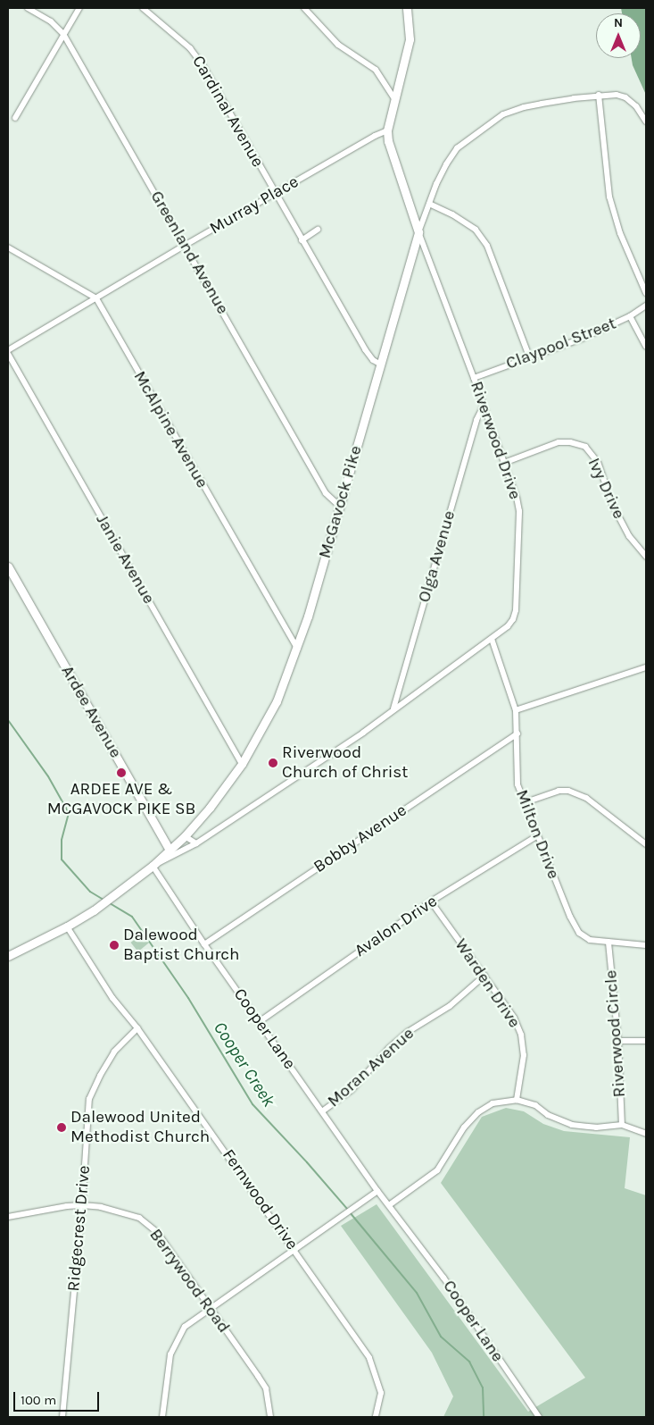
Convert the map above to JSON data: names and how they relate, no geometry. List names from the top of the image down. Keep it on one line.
{"streets":{"street":["Cardinal Avenue","Murray Place","Greenland Avenue","Claypool Street","McAlpine Avenue","Riverwood Drive","Ivy Drive","McGavock Pike","Olga Avenue","Janie Avenue","Ardee Avenue","Milton Drive","Bobby Avenue","Avalon Drive","Warden Drive","Cooper Lane","Riverwood Circle","Moran Avenue","Fernwood Drive","Ridgecrest Drive","Berrywood Road"]},"crossings":[["Cardinal Avenue","Murray Place"],["Cardinal Avenue","McGavock Pike"],["Murray Place","Greenland Avenue"],["Murray Place","McAlpine Avenue"],["Murray Place","Riverwood Drive"],["Greenland Avenue","McGavock Pike"],["Claypool Street","Riverwood Drive"],["McAlpine Avenue","McGavock Pike"],["Riverwood Drive","Ivy Drive"],["Riverwood Drive","McGavock Pike"],["Riverwood Drive","Olga Avenue"],["Riverwood Drive","Ardee Avenue"],["Riverwood Drive","Milton Drive"],["Riverwood Drive","Cooper Lane"],["McGavock Pike","Janie Avenue"],["McGavock Pike","Ardee Avenue"],["McGavock Pike","Cooper Lane"],["McGavock Pike","Fernwood Drive"],["Milton Drive","Bobby Avenue"],["Milton Drive","Avalon Drive"],["Milton Drive","Riverwood Circle"],["Bobby Avenue","Cooper Lane"],["Avalon Drive","Warden Drive"],["Avalon Drive","Cooper Lane"],["Warden Drive","Moran Avenue"],["Cooper Lane","Moran Avenue"],["Fernwood Drive","Ridgecrest Drive"],["Ridgecrest Drive","Berrywood Road"]],"water":["Cooper Creek"],"places":["Riverwood Church of Christ","ARDEE AVE & MCGAVOCK PIKE SB","Dalewood Baptist Church","Dalewood United Methodist Church"],"scale_bar":"100 m","north":"top"}
